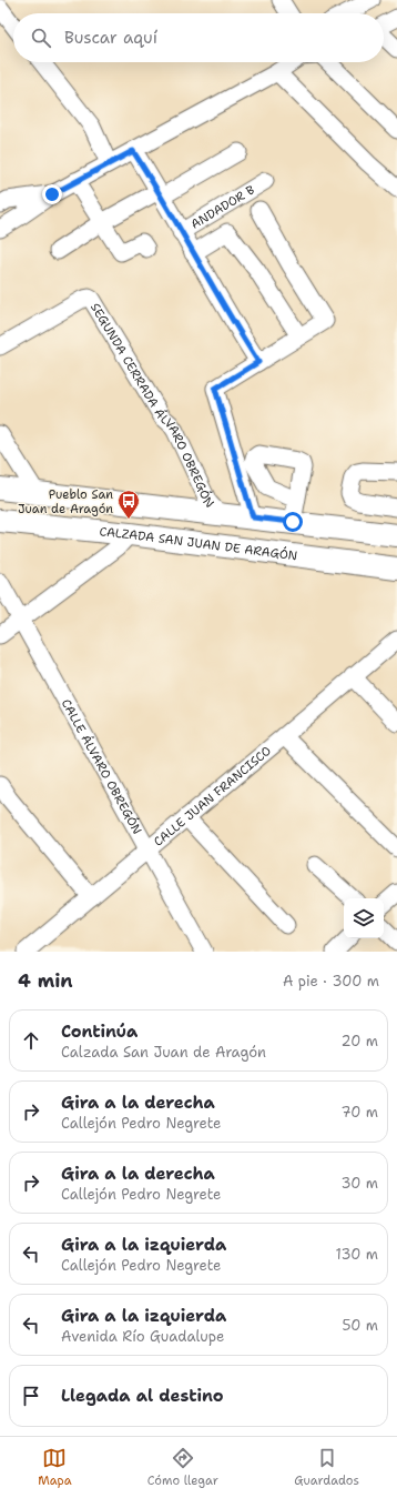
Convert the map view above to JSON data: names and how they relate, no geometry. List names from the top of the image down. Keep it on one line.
{"streets":{"main road":["CALZADA SAN JUAN DE ARAGÓN"],"street":["ANDADOR B","SEGUNDA CERRADA ÁLVARO OBREGÓN","CALLE ÁLVARO OBREGÓN","CALLE JUAN FRANCISCO"]},"crossings":[["CALLE ÁLVARO OBREGÓN","CALLE JUAN FRANCISCO"]],"places":{"bus stop":["Pueblo San Juan de Aragón"]},"page":{"search":"Buscar aquí","heading":["4 min","A pie · 300 m"],"list":[["Continúa","Calzada San Juan de Aragón","20 m"],["Gira a la derecha","Callejón Pedro Negrete","70 m"],["Gira a la derecha","Callejón Pedro Negrete","30 m"],["Gira a la izquierda","Callejón Pedro Negrete","130 m"],["Gira a la izquierda","Avenida Río Guadalupe","50 m"],"Llegada al destino"],"nav":["Mapa","Cómo llegar","Guardados"]}}
